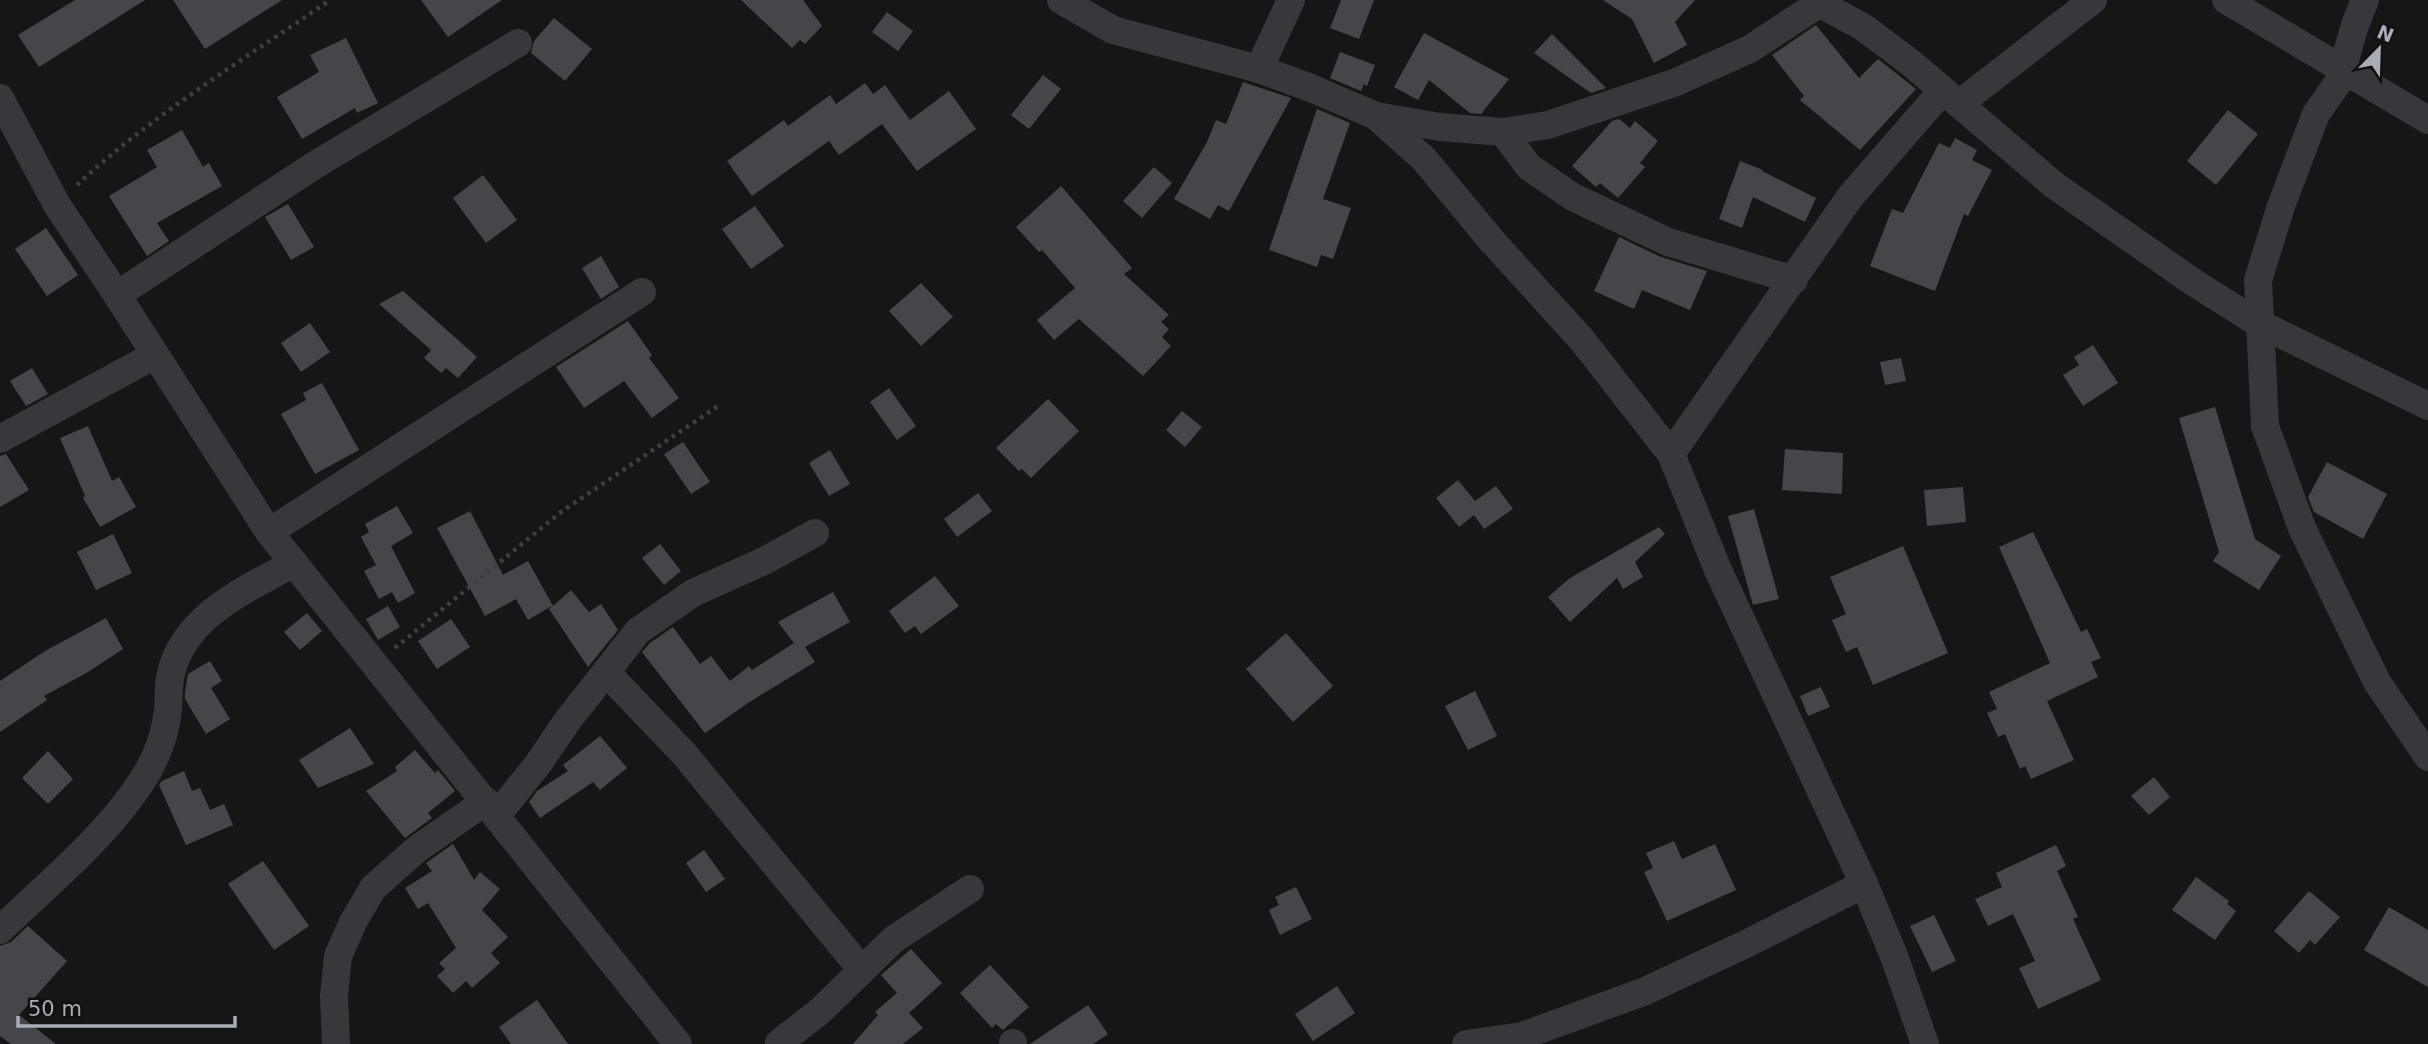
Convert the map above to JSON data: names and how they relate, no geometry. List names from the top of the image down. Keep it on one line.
{"scale_bar":"50 m","north":"top right"}
